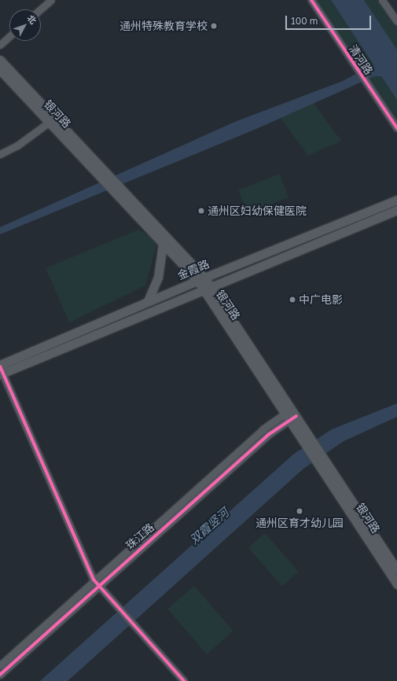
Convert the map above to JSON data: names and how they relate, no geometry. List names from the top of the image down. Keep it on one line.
{"streets":{"main road":["银河路","金霞路"],"street":["清河路","珠江路"]},"crossings":[["银河路","金霞路"],["银河路","珠江路"]],"water":["双霞竖河"],"places":["通州特殊教育学校","通州区妇幼保健医院","中广电影","通州区育才幼儿园"],"scale_bar":"100 m","north":"top right"}
